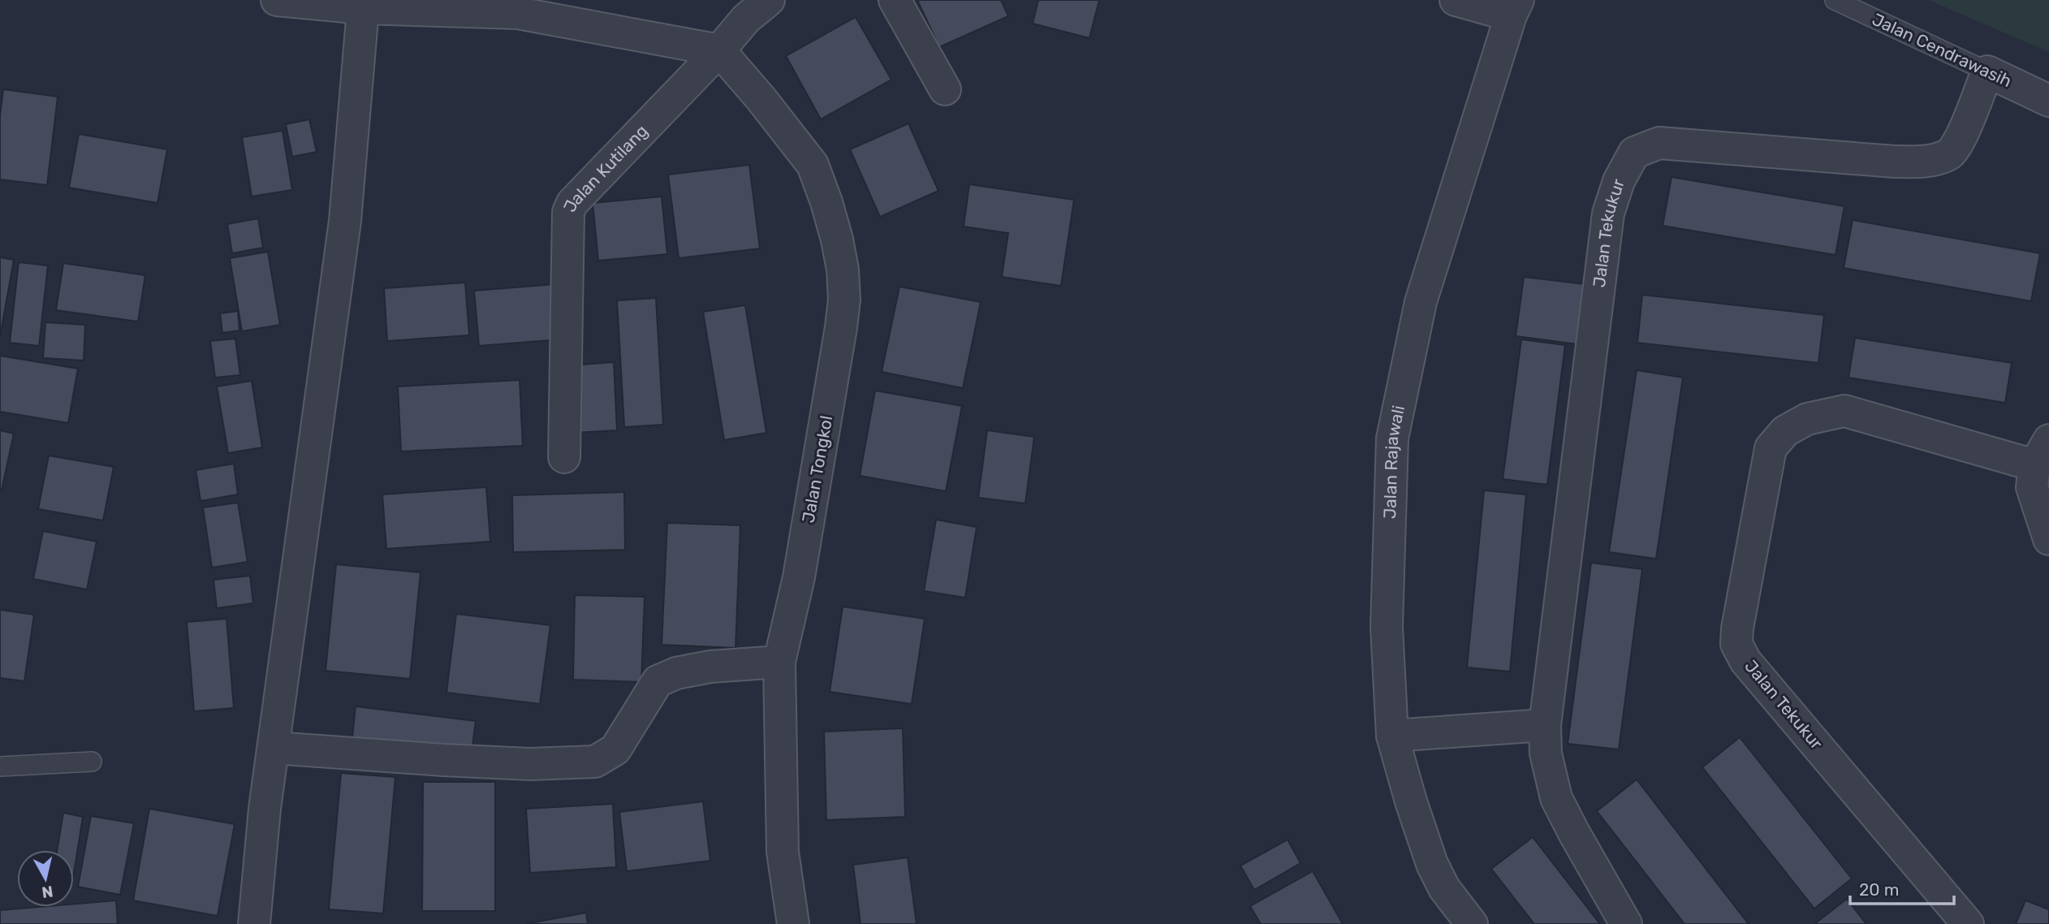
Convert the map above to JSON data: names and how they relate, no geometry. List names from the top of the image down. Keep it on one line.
{"streets":{"street":["Jalan Cendrawasih","Jalan Kutilang","Jalan Tekukur","Jalan Rajawali","Jalan Tongkol"]},"crossings":[["Jalan Cendrawasih","Jalan Tekukur"],["Jalan Kutilang","Jalan Tongkol"]],"scale_bar":"20 m","north":"bottom"}
